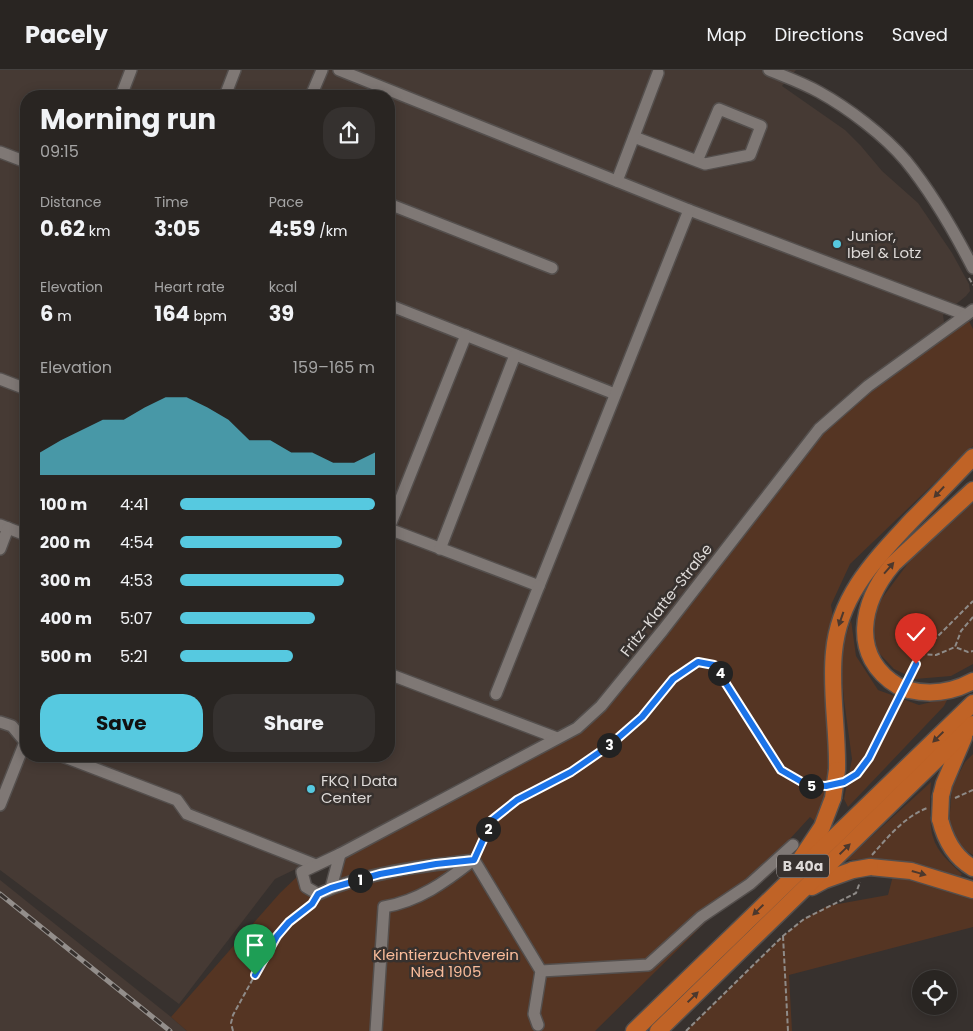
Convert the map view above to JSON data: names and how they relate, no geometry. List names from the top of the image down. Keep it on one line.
{"streets":{"highway":["B 40a"],"street":["Fritz-Klatte-Straße"]},"parks":["Kleintierzuchtverein Nied 1905"],"places":["Junior, Ibel & Lotz","FKQ I Data Center"],"page":{"header":"Pacely","nav":["Map","Directions","Saved"],"heading":["Morning run","09:15"],"stats":[["Distance","0.62 km"],["Time","3:05"],["Pace","4:59 /km"],["Elevation","6 m"],["Heart rate","164 bpm"],["kcal","39"]],"chart":["Elevation","159–165 m"],"list":[{"name":"100 m","note":"4:41"},{"name":"200 m","note":"4:54"},{"name":"300 m","note":"4:53"},{"name":"400 m","note":"5:07"},{"name":"500 m","note":"5:21"}],"pins":["4","3","5","2","1"],"buttons":["Save","Share"]}}
